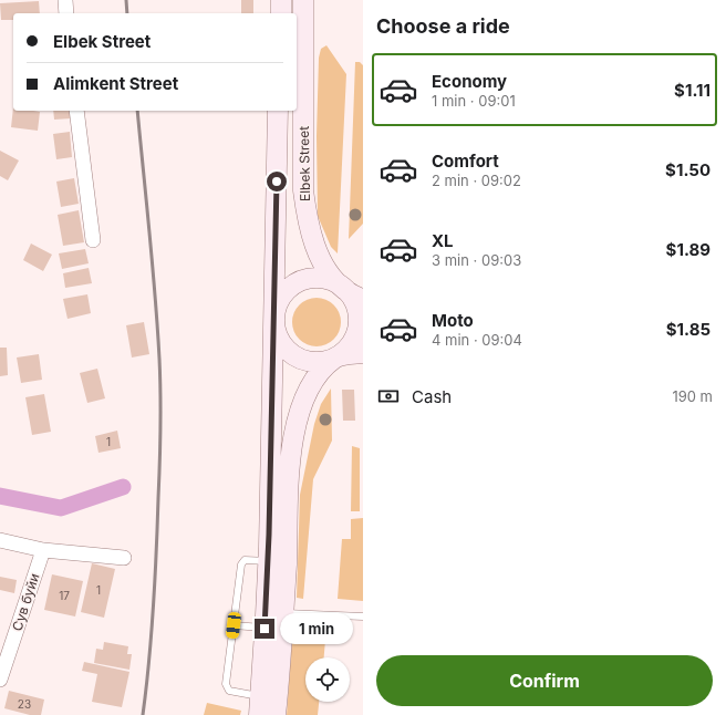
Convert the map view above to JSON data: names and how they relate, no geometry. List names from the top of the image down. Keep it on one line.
{"streets":{"main road":["Elbek Street"],"street":["Сув буйи"]},"house_numbers":["1","1","17","23"],"page":{"heading":"Choose a ride","banner":["Elbek Street","Alimkent Street"],"list":[{"name":"Economy","note":"1 min · 09:01","value":"$1.11"},{"name":"Comfort","note":"2 min · 09:02","value":"$1.50"},{"name":"XL","note":"3 min · 09:03","value":"$1.89"},{"name":"Moto","note":"4 min · 09:04","value":"$1.85"}],"pay":["Cash","190 m"],"bubble":"1 min","buttons":"Confirm"}}
